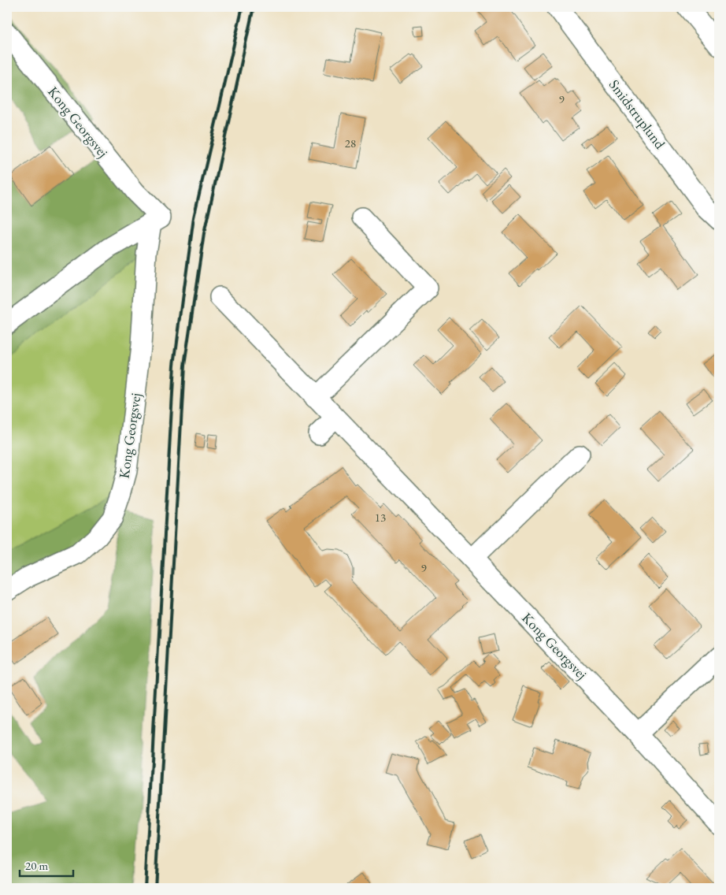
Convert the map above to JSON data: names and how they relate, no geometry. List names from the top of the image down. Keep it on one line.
{"streets":{"street":["Smidstruplund","Kong Georgsvej"]},"house_numbers":["9","28","13","9"],"scale_bar":"20 m"}
